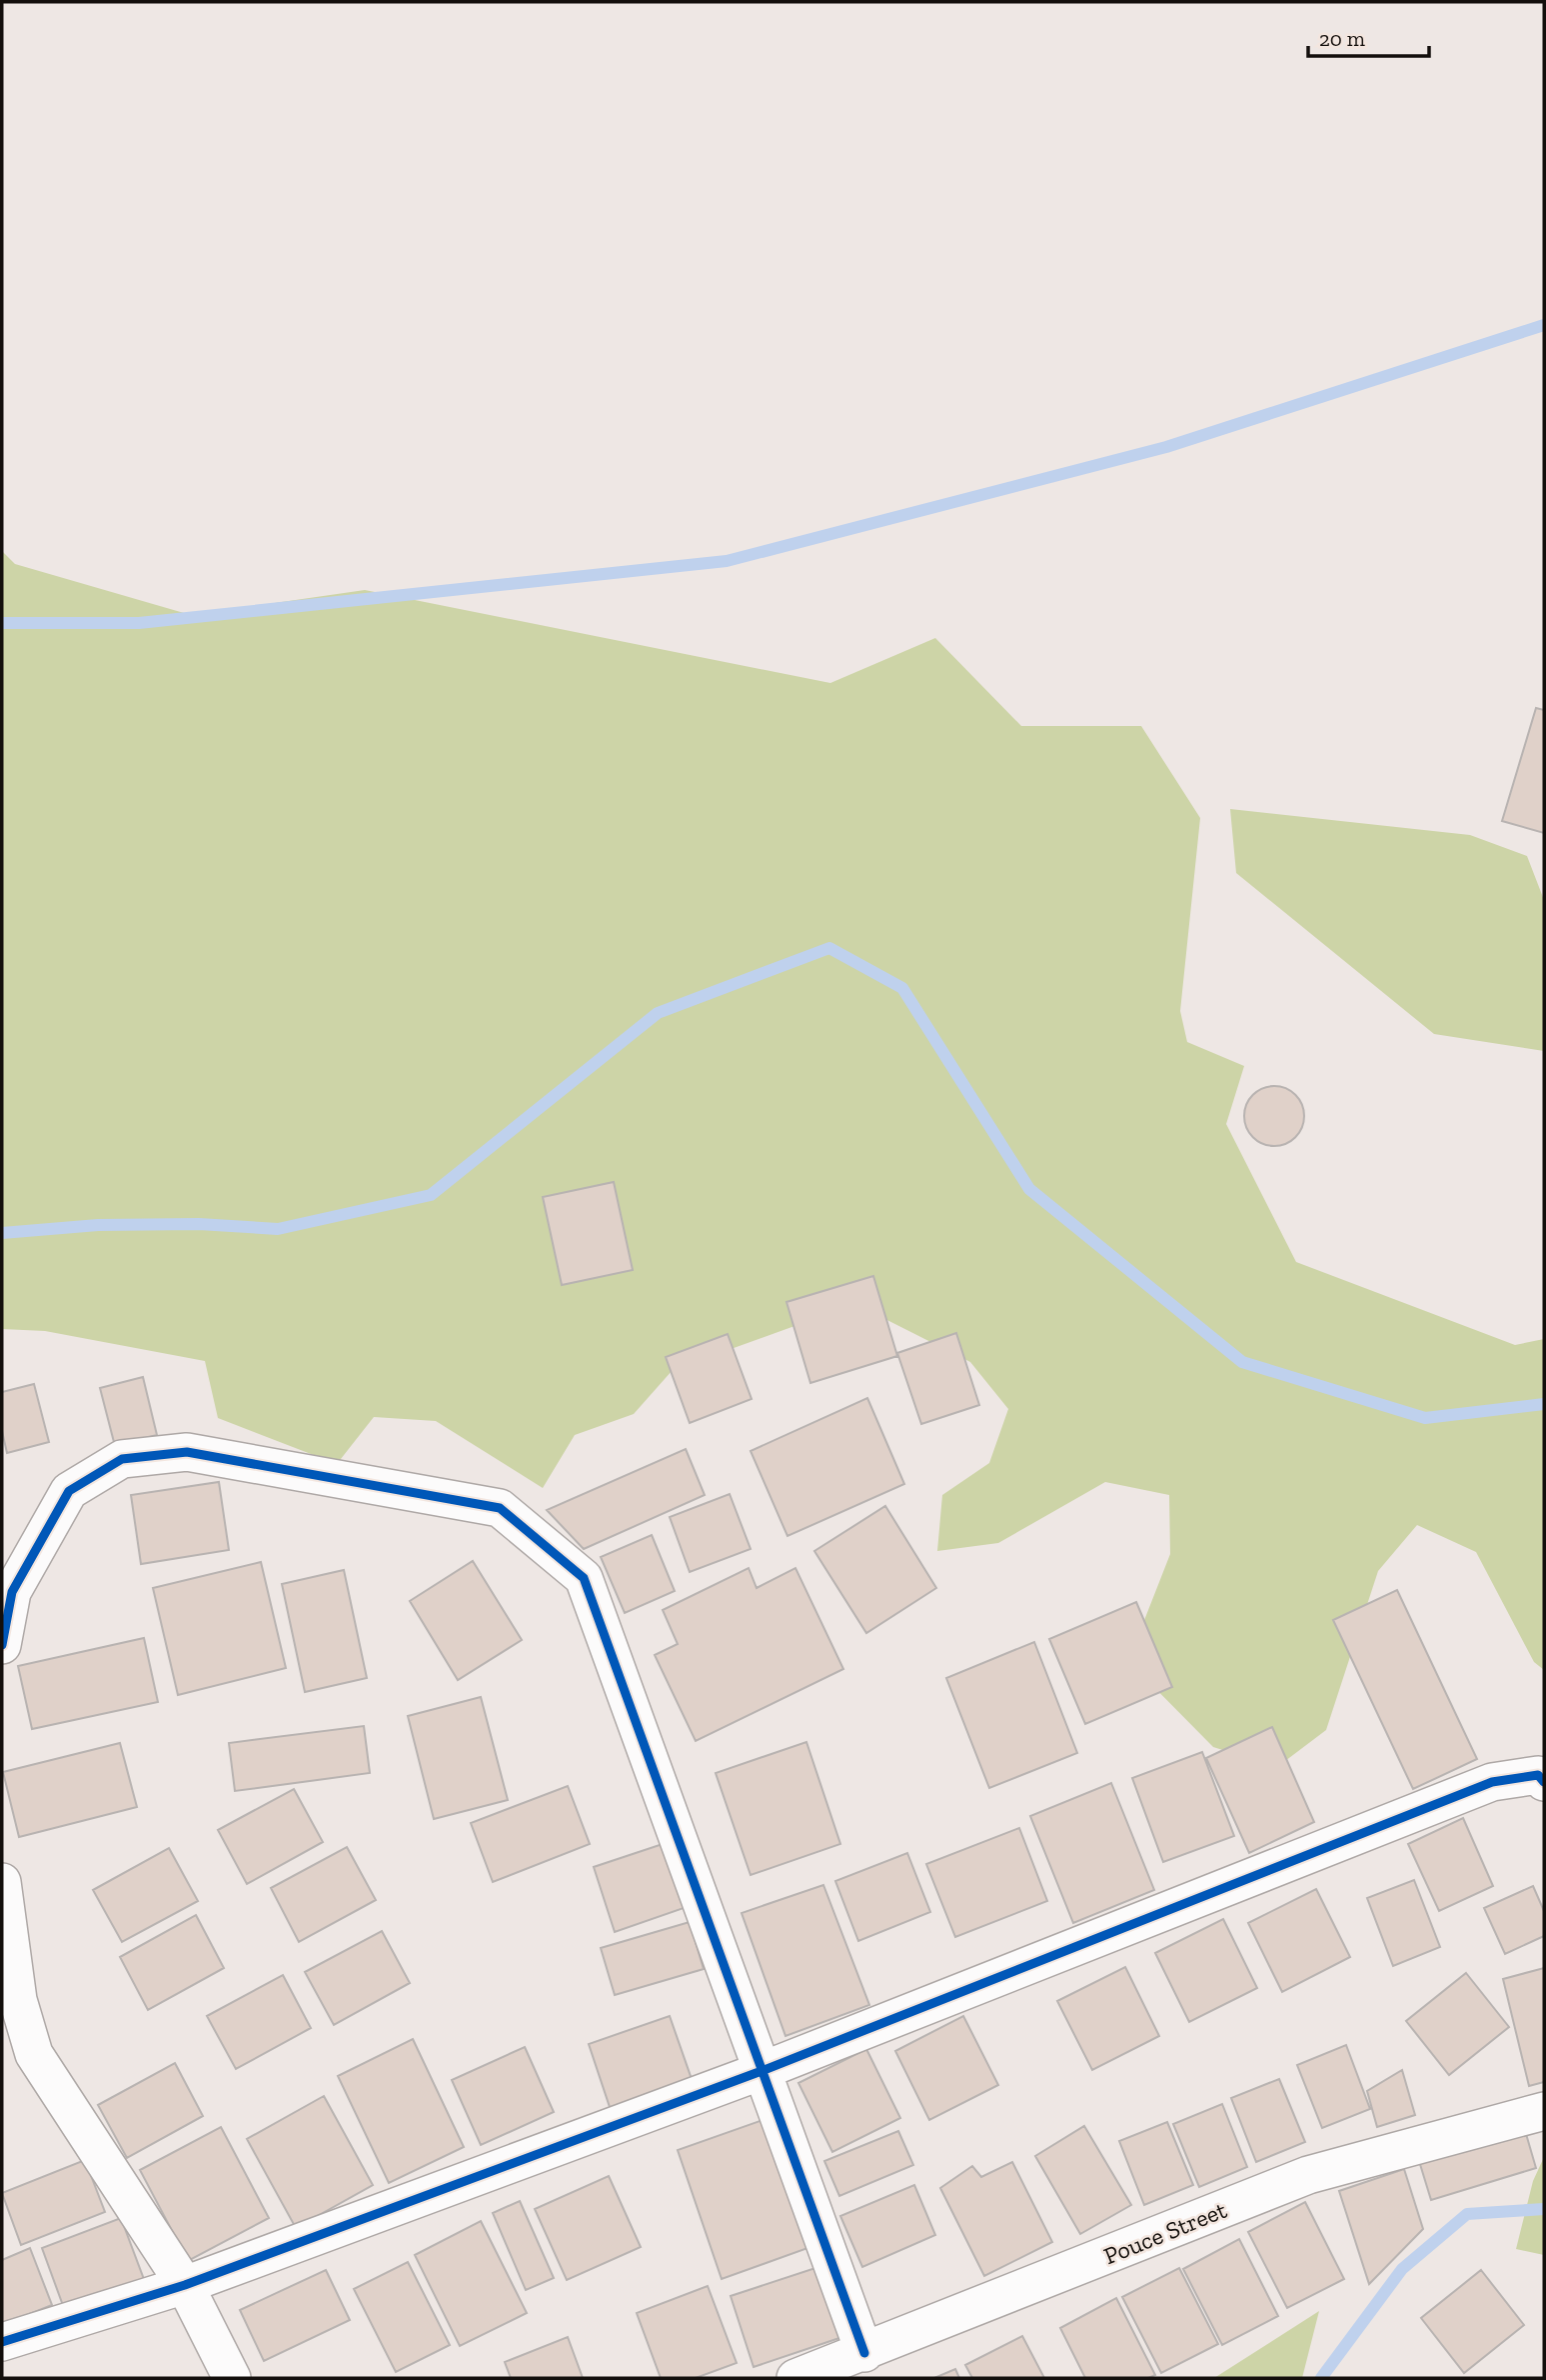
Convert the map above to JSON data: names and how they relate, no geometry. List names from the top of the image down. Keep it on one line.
{"streets":{"street":["Pouce Street"]},"scale_bar":"20 m"}
